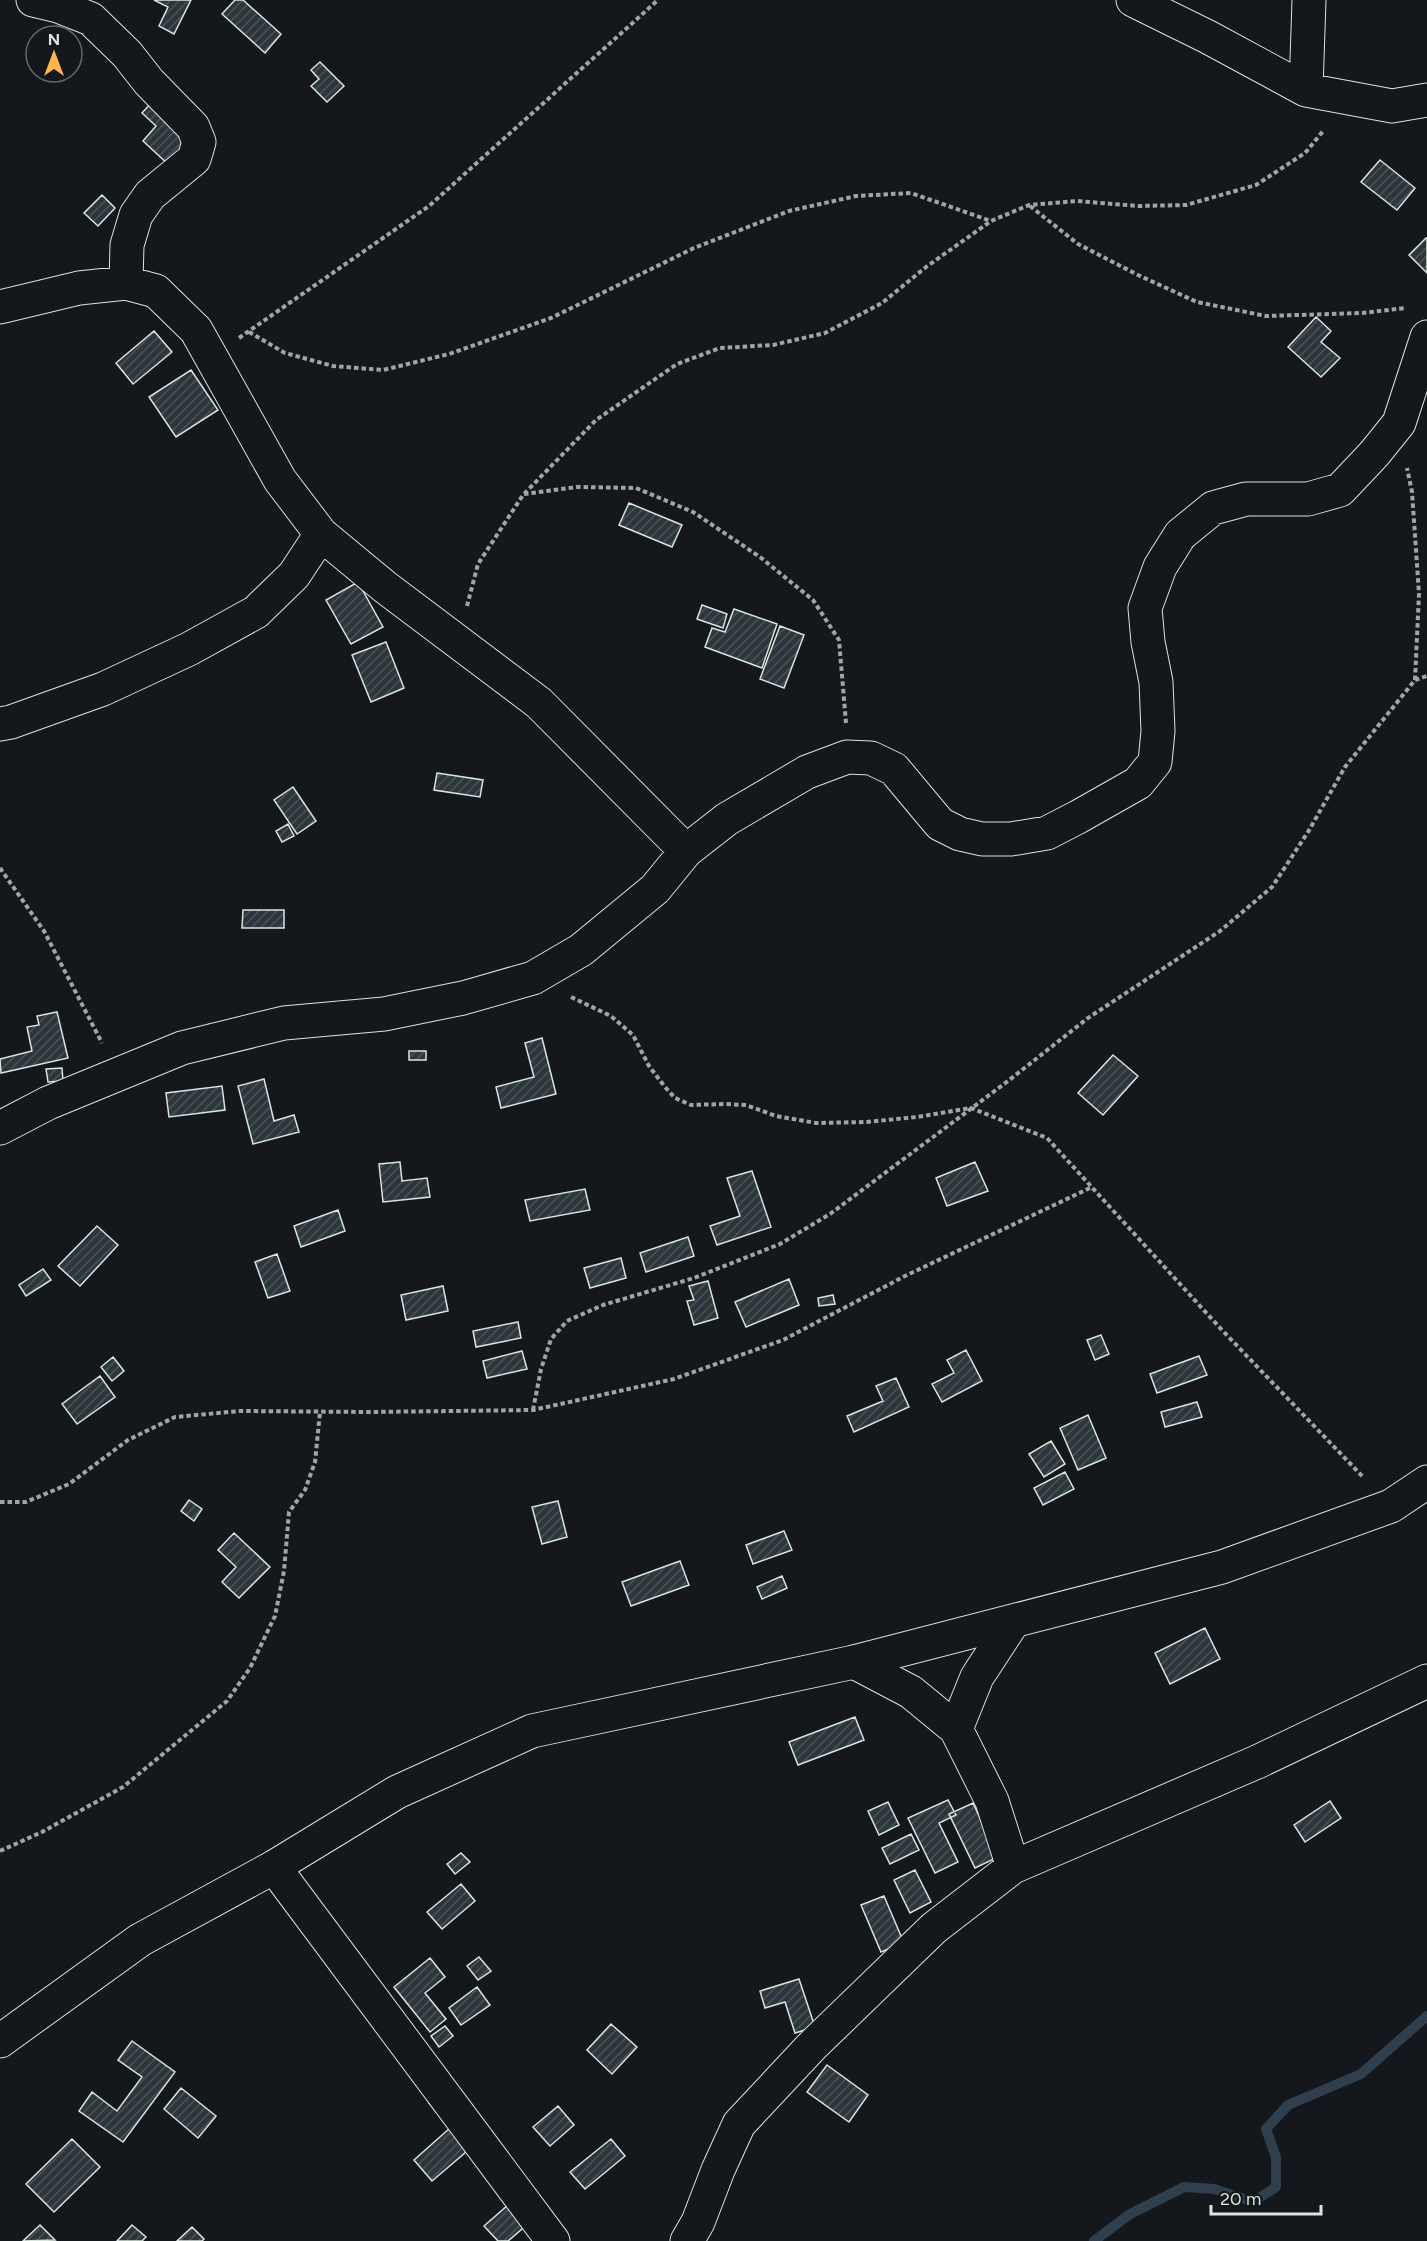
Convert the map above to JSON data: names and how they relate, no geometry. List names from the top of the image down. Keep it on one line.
{"scale_bar":"20 m","north":"top"}
